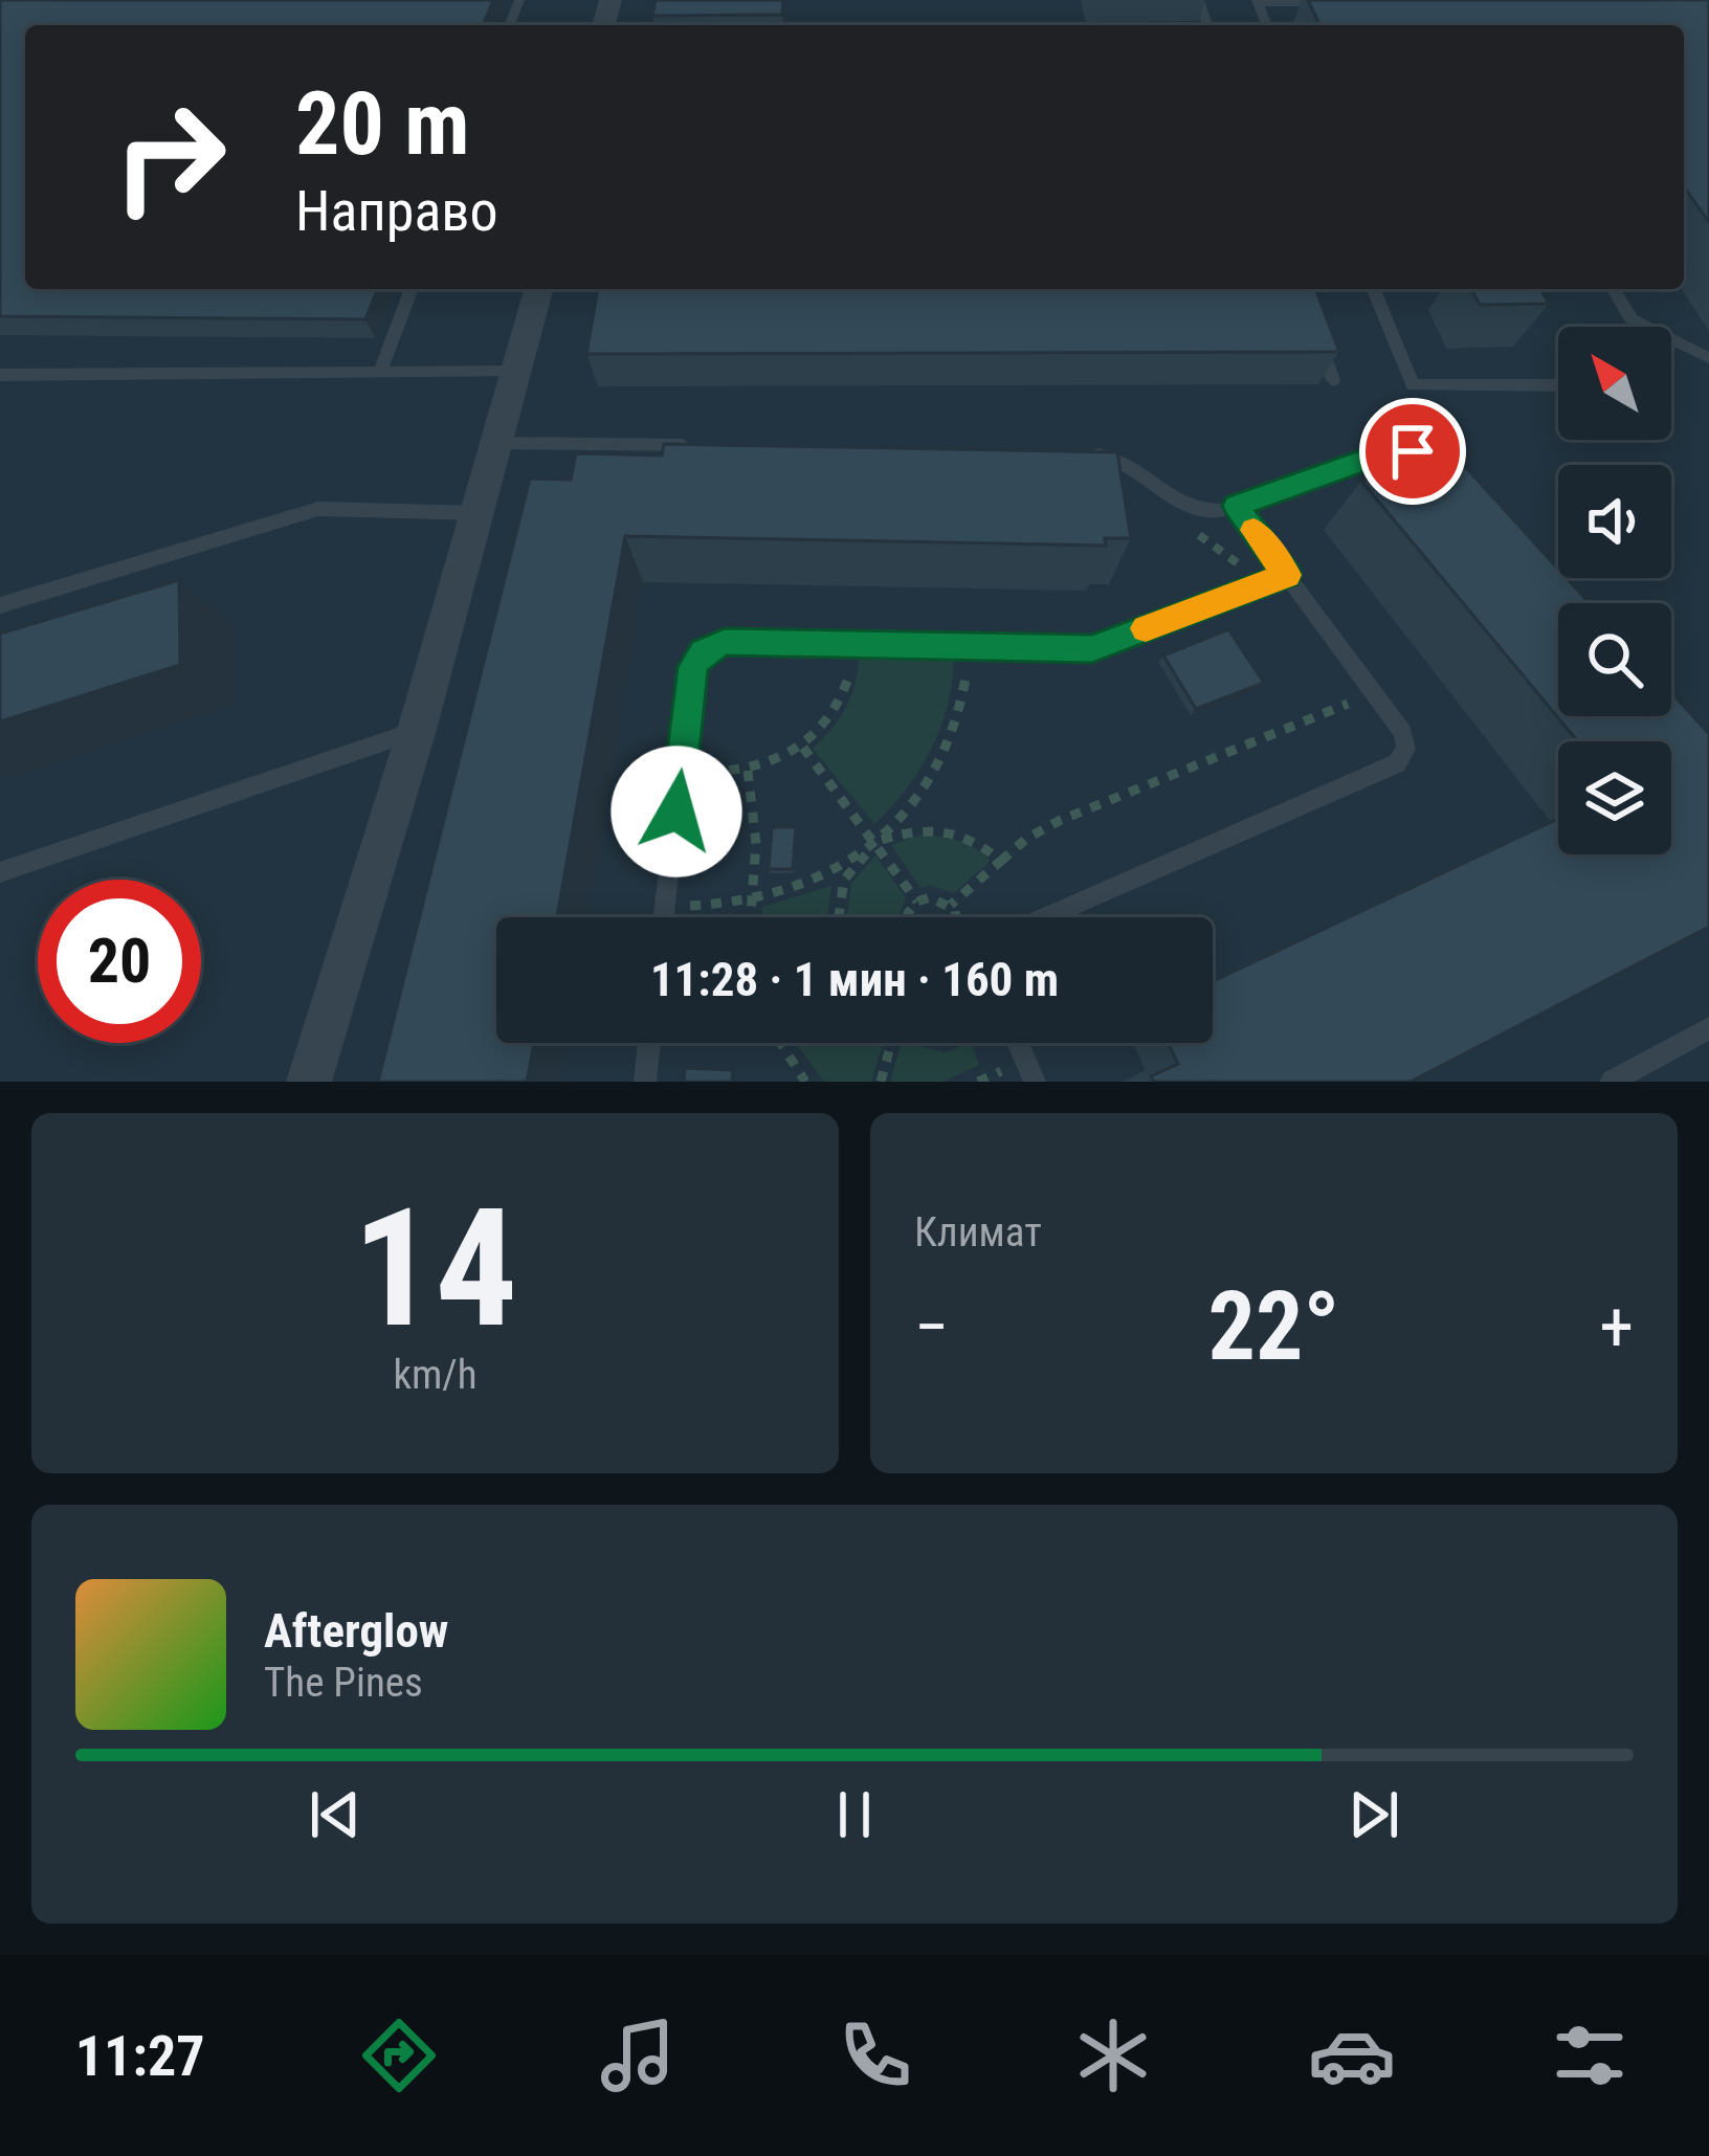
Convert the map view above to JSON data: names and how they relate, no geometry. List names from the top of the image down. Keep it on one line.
{"north":"top left","page":{"turn":["20 m","Направо"],"limit":"20","trip":"11:28 · 1 мин · 160 m","tile":[["14","km/h"],"Климат"],"heat":["−","22°","+"],"song":["Afterglow","The Pines"],"tabs":"11:27"}}
